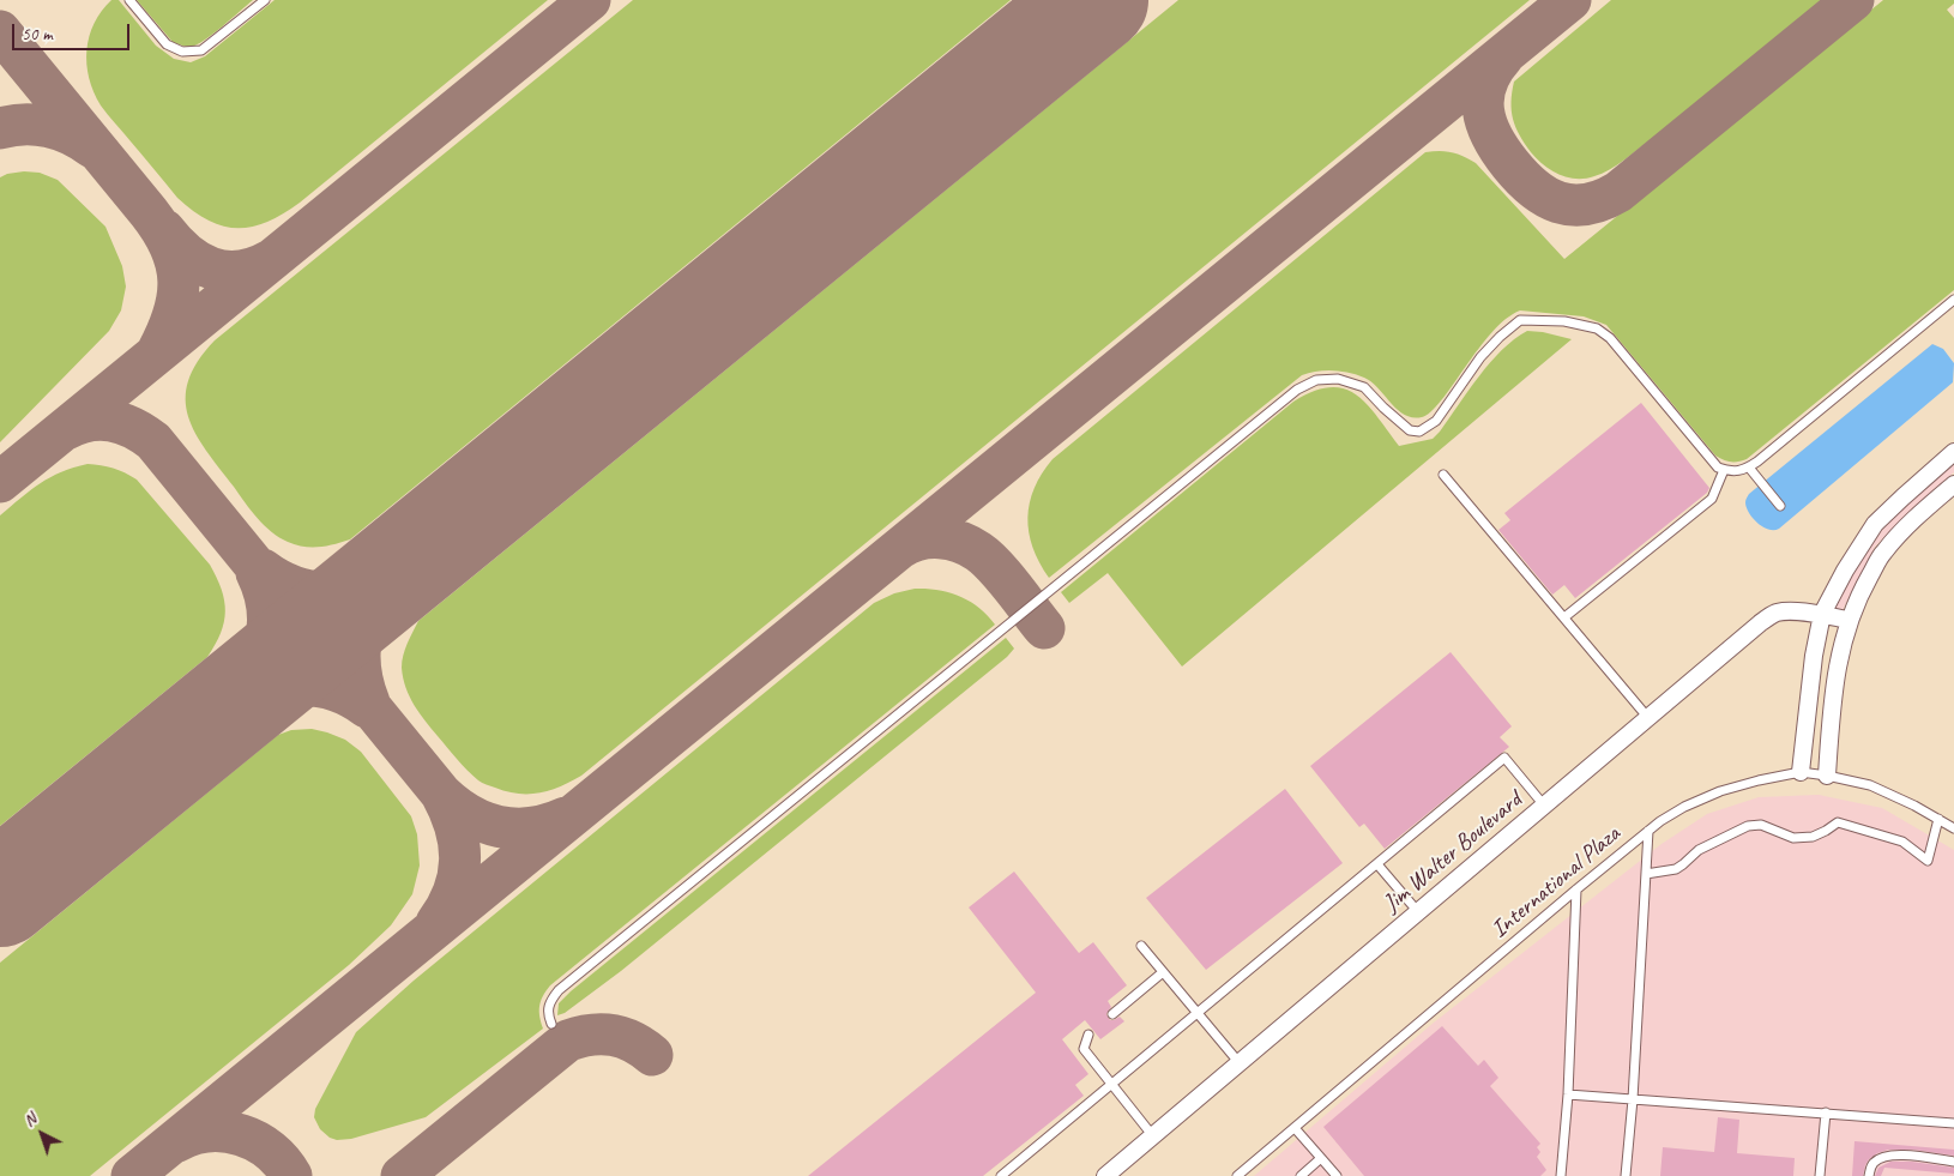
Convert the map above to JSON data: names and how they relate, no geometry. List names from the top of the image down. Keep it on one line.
{"streets":{"street":["Jim Walter Boulevard"],"lane":["International Plaza"]},"scale_bar":"50 m","north":"top left"}
